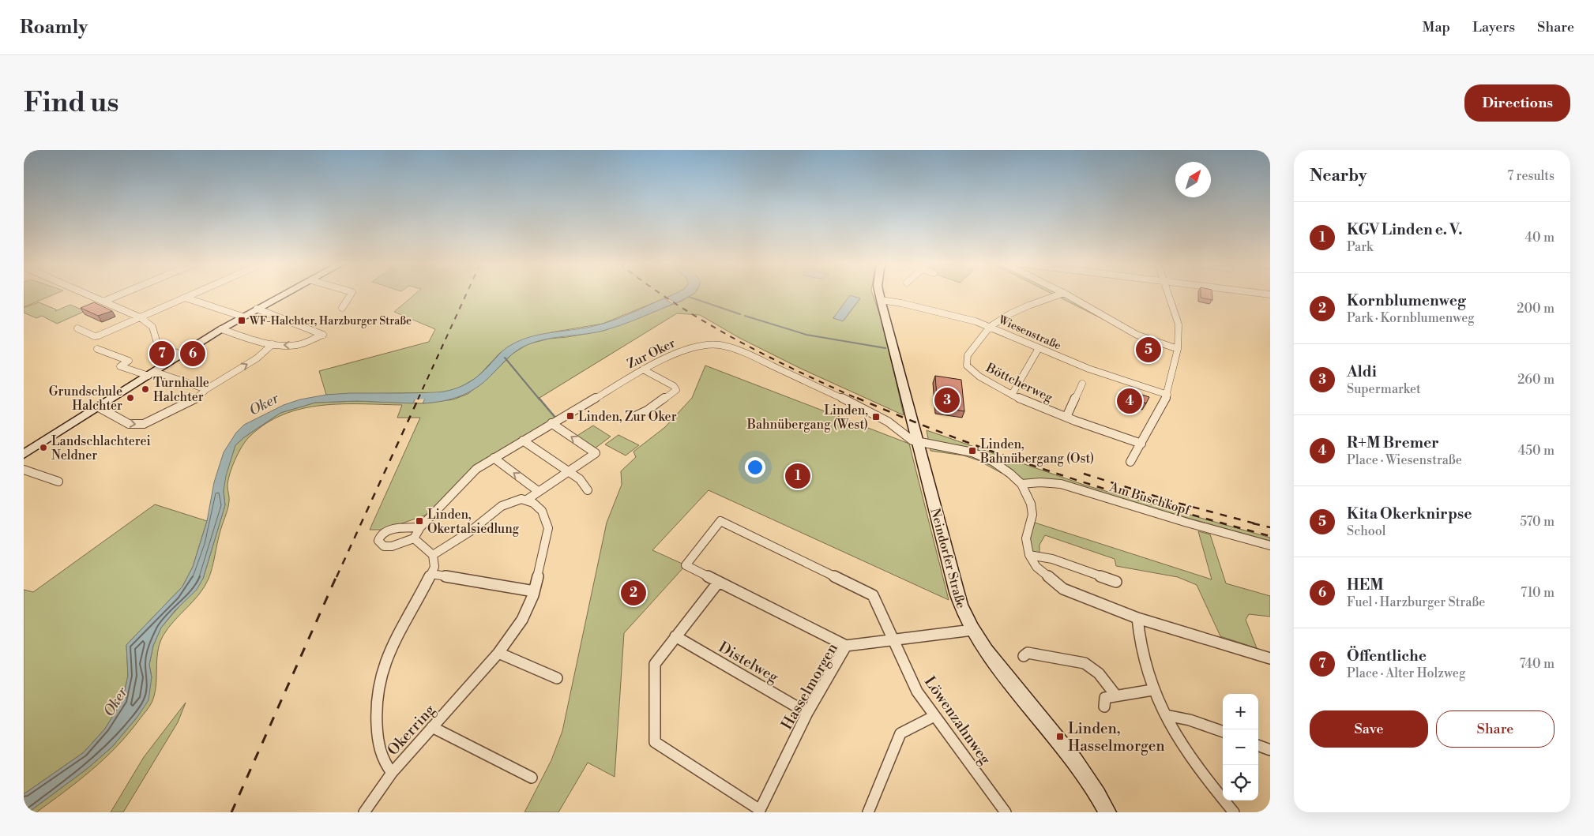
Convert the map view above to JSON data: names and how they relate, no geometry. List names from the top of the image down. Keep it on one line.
{"streets":{"street":["Wiesenstraße","Zur Oker","Böttcherweg","Am Buschkopf","Neindorfer Straße","Distelweg","Hasselmorgen","Löwenzahnweg","Okerring"]},"crossings":[["Wiesenstraße","Böttcherweg"],["Wiesenstraße","Neindorfer Straße"],["Zur Oker","Neindorfer Straße"],["Neindorfer Straße","Hasselmorgen"],["Distelweg","Hasselmorgen"],["Hasselmorgen","Löwenzahnweg"]],"water":["Oker"],"places":{"transit":["WF-Halchter, Harzburger Straße","Linden, Zur Oker","Linden, Bahnübergang (West)","Linden, Bahnübergang (Ost)","Linden, Okertalsiedlung","Linden, Hasselmorgen"],"other":["Turnhalle Halchter","Grundschule Halchter","Landschlachterei Neldner"]},"north":"top right","page":{"header":"Roamly","nav":["Map","Layers","Share"],"buttons":["Directions",["Save","Share"]],"title":"Find us","heading":["Nearby","7 results"],"list":[{"mark":"1","name":"KGV Linden e. V.","note":"Park","value":"40 m"},{"mark":"2","name":"Kornblumenweg","note":"Park · Kornblumenweg","value":"200 m"},{"mark":"3","name":"Aldi","note":"Supermarket","value":"260 m"},{"mark":"4","name":"R+M Bremer","note":"Place · Wiesenstraße","value":"450 m"},{"mark":"5","name":"Kita Okerknirpse","note":"School","value":"570 m"},{"mark":"6","name":"HEM","note":"Fuel · Harzburger Straße","value":"710 m"},{"mark":"7","name":"Öffentliche","note":"Place · Alter Holzweg","value":"740 m"}],"pins":["5","6","7","3","4","1","2"],"map_buttons":["+","−"]}}
